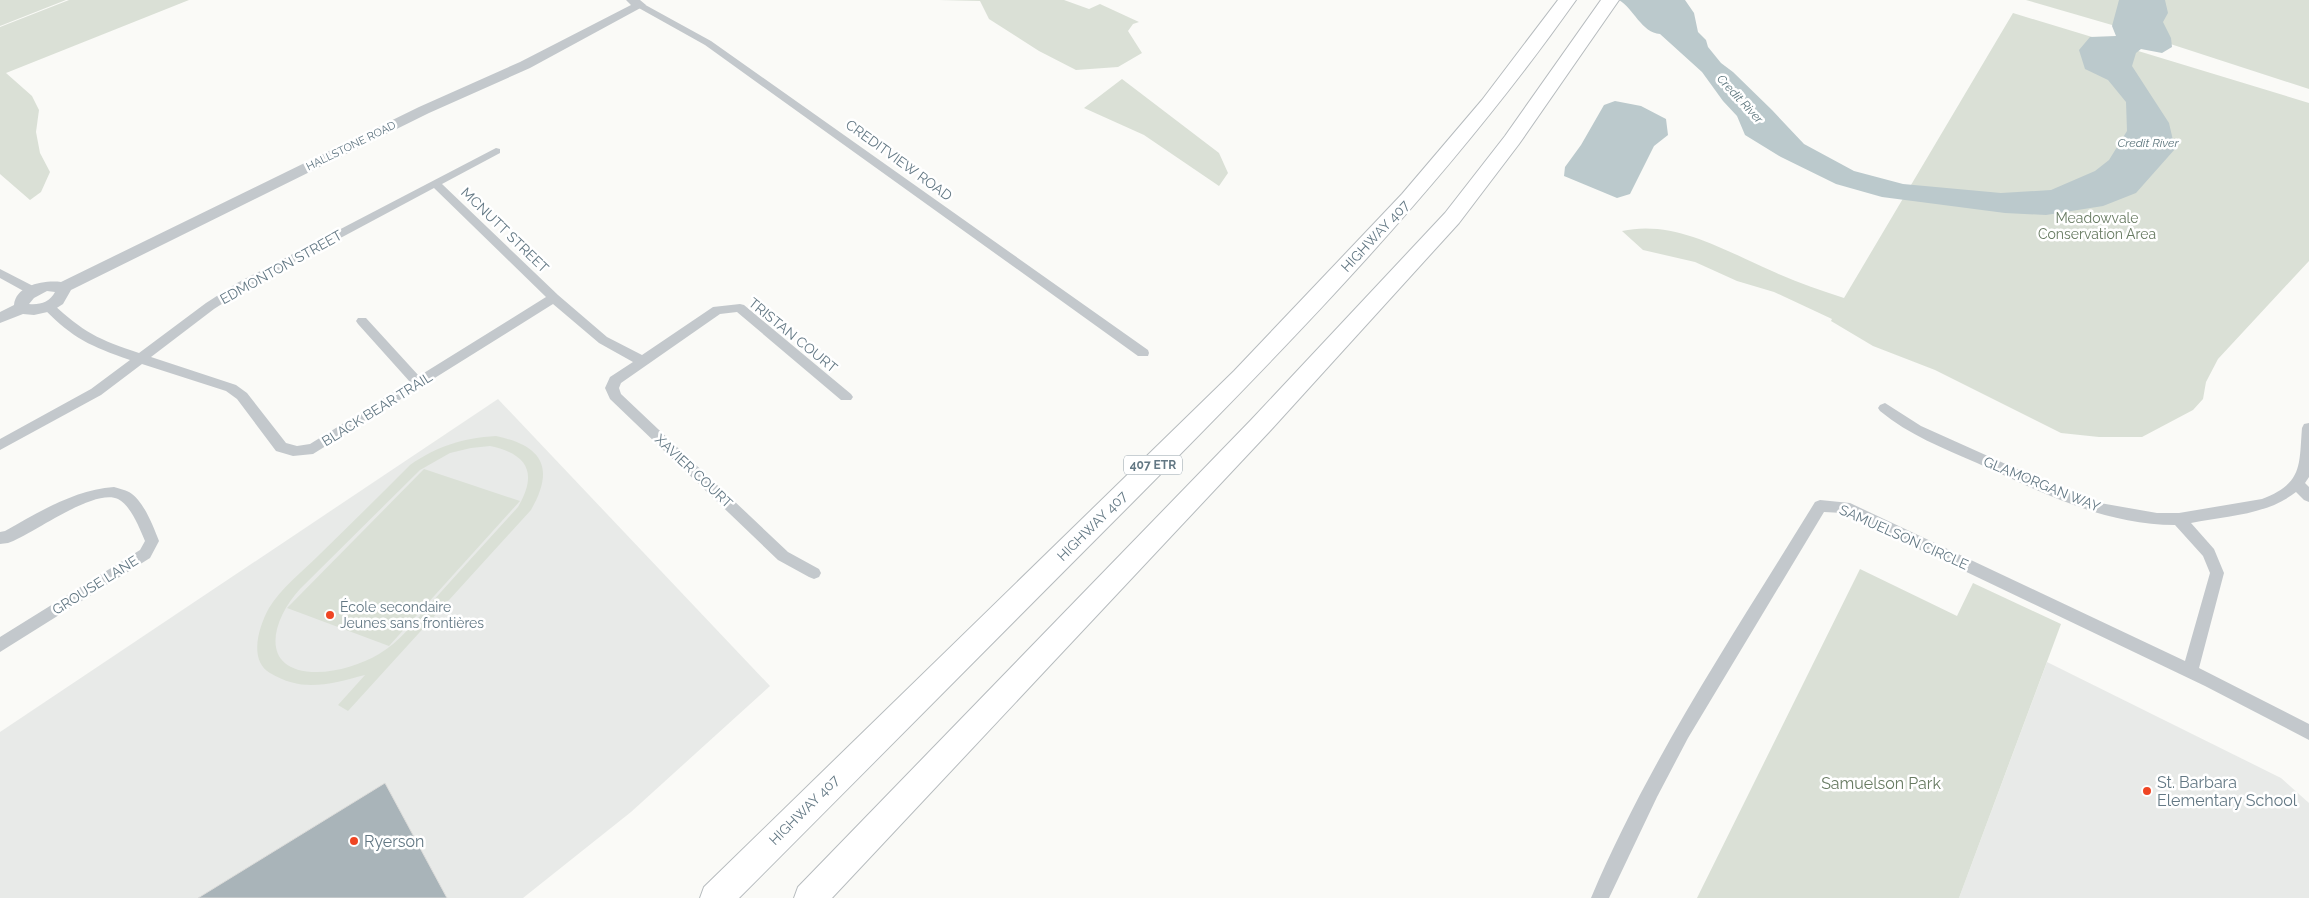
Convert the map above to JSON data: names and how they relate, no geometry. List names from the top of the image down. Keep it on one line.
{"streets":{"highway":["HIGHWAY 407","407 ETR"],"street":["HALLSTONE ROAD","CREDITVIEW ROAD","MCNUTT STREET","EDMONTON STREET","TRISTAN COURT","BLACK BEAR TRAIL","XAVIER COURT","GLAMORGAN WAY","SAMUELSON CIRCLE","GROUSE LANE"]},"crossings":[["HALLSTONE ROAD","CREDITVIEW ROAD"],["MCNUTT STREET","EDMONTON STREET"],["MCNUTT STREET","TRISTAN COURT"],["MCNUTT STREET","BLACK BEAR TRAIL"],["MCNUTT STREET","XAVIER COURT"],["EDMONTON STREET","BLACK BEAR TRAIL"],["TRISTAN COURT","XAVIER COURT"]],"water":["Credit River"],"parks":["Meadowvale Conservation Area","Samuelson Park"],"places":["École secondaire Jeunes sans frontières","St. Barbara Elementary School","Ryerson"]}
